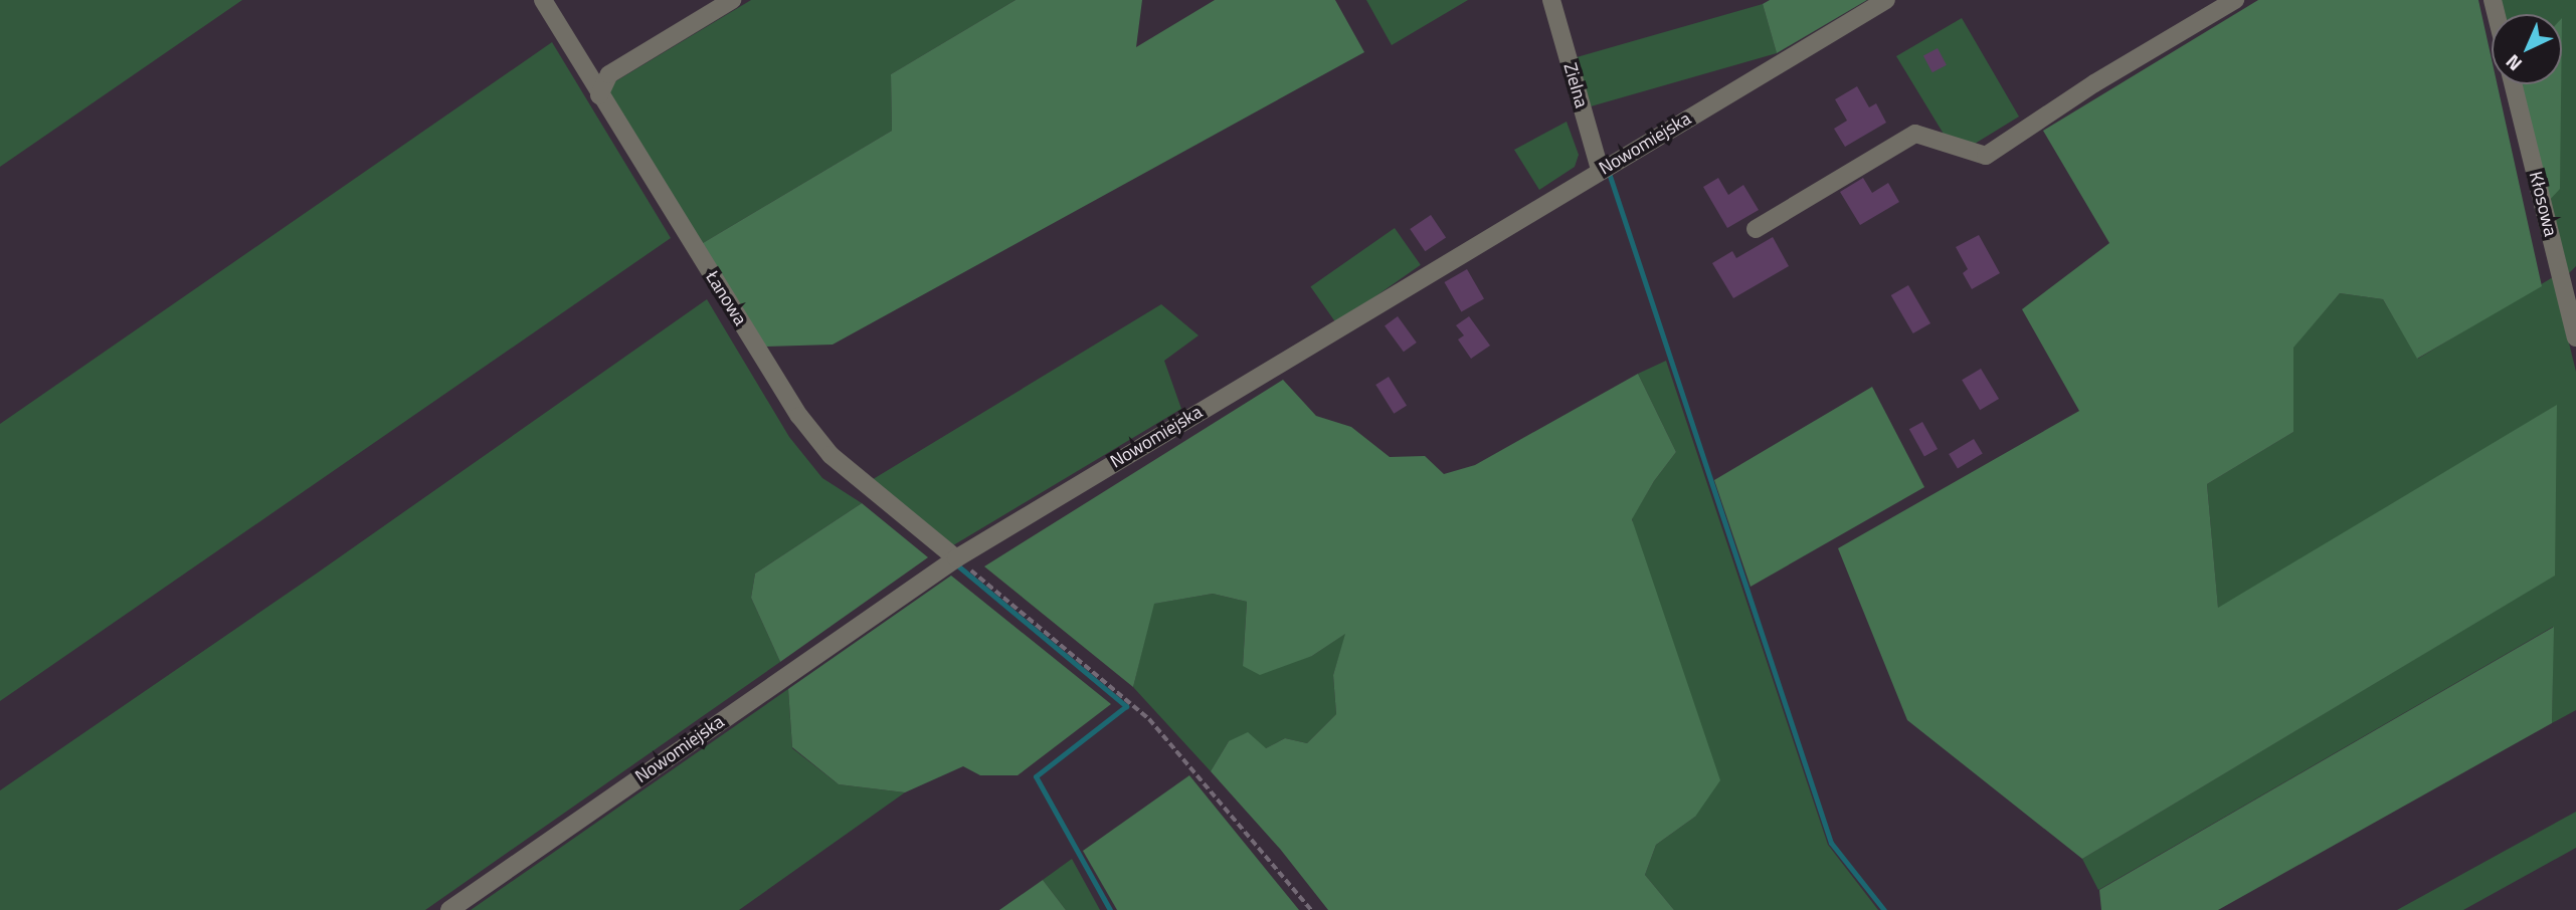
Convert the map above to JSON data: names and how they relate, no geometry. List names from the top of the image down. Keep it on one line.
{"streets":{"street":["Zielna","Nowomiejska","Kłosowa","Łanowa"]},"crossings":[["Zielna","Nowomiejska"],["Nowomiejska","Łanowa"]],"north":"bottom left"}
